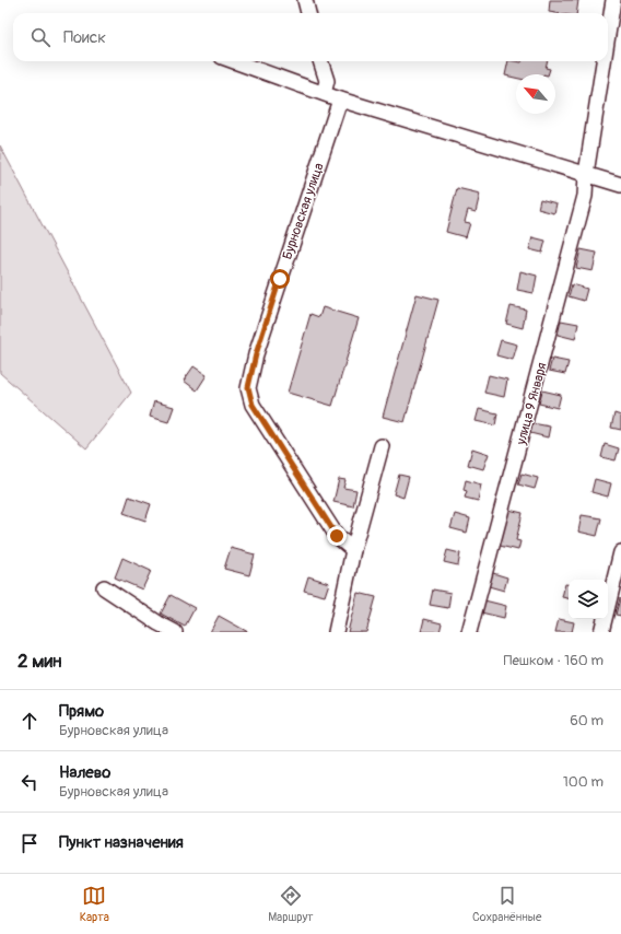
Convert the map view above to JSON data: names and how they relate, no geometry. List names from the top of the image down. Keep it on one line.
{"streets":{"street":["Бурновская улица","улица 9 Января"]},"north":"top left","page":{"search":"Поиск","heading":["2 мин","Пешком · 160 m"],"list":[["Прямо","Бурновская улица","60 m"],["Налево","Бурновская улица","100 m"],"Пункт назначения"],"nav":["Карта","Маршрут","Сохранённые"]}}
